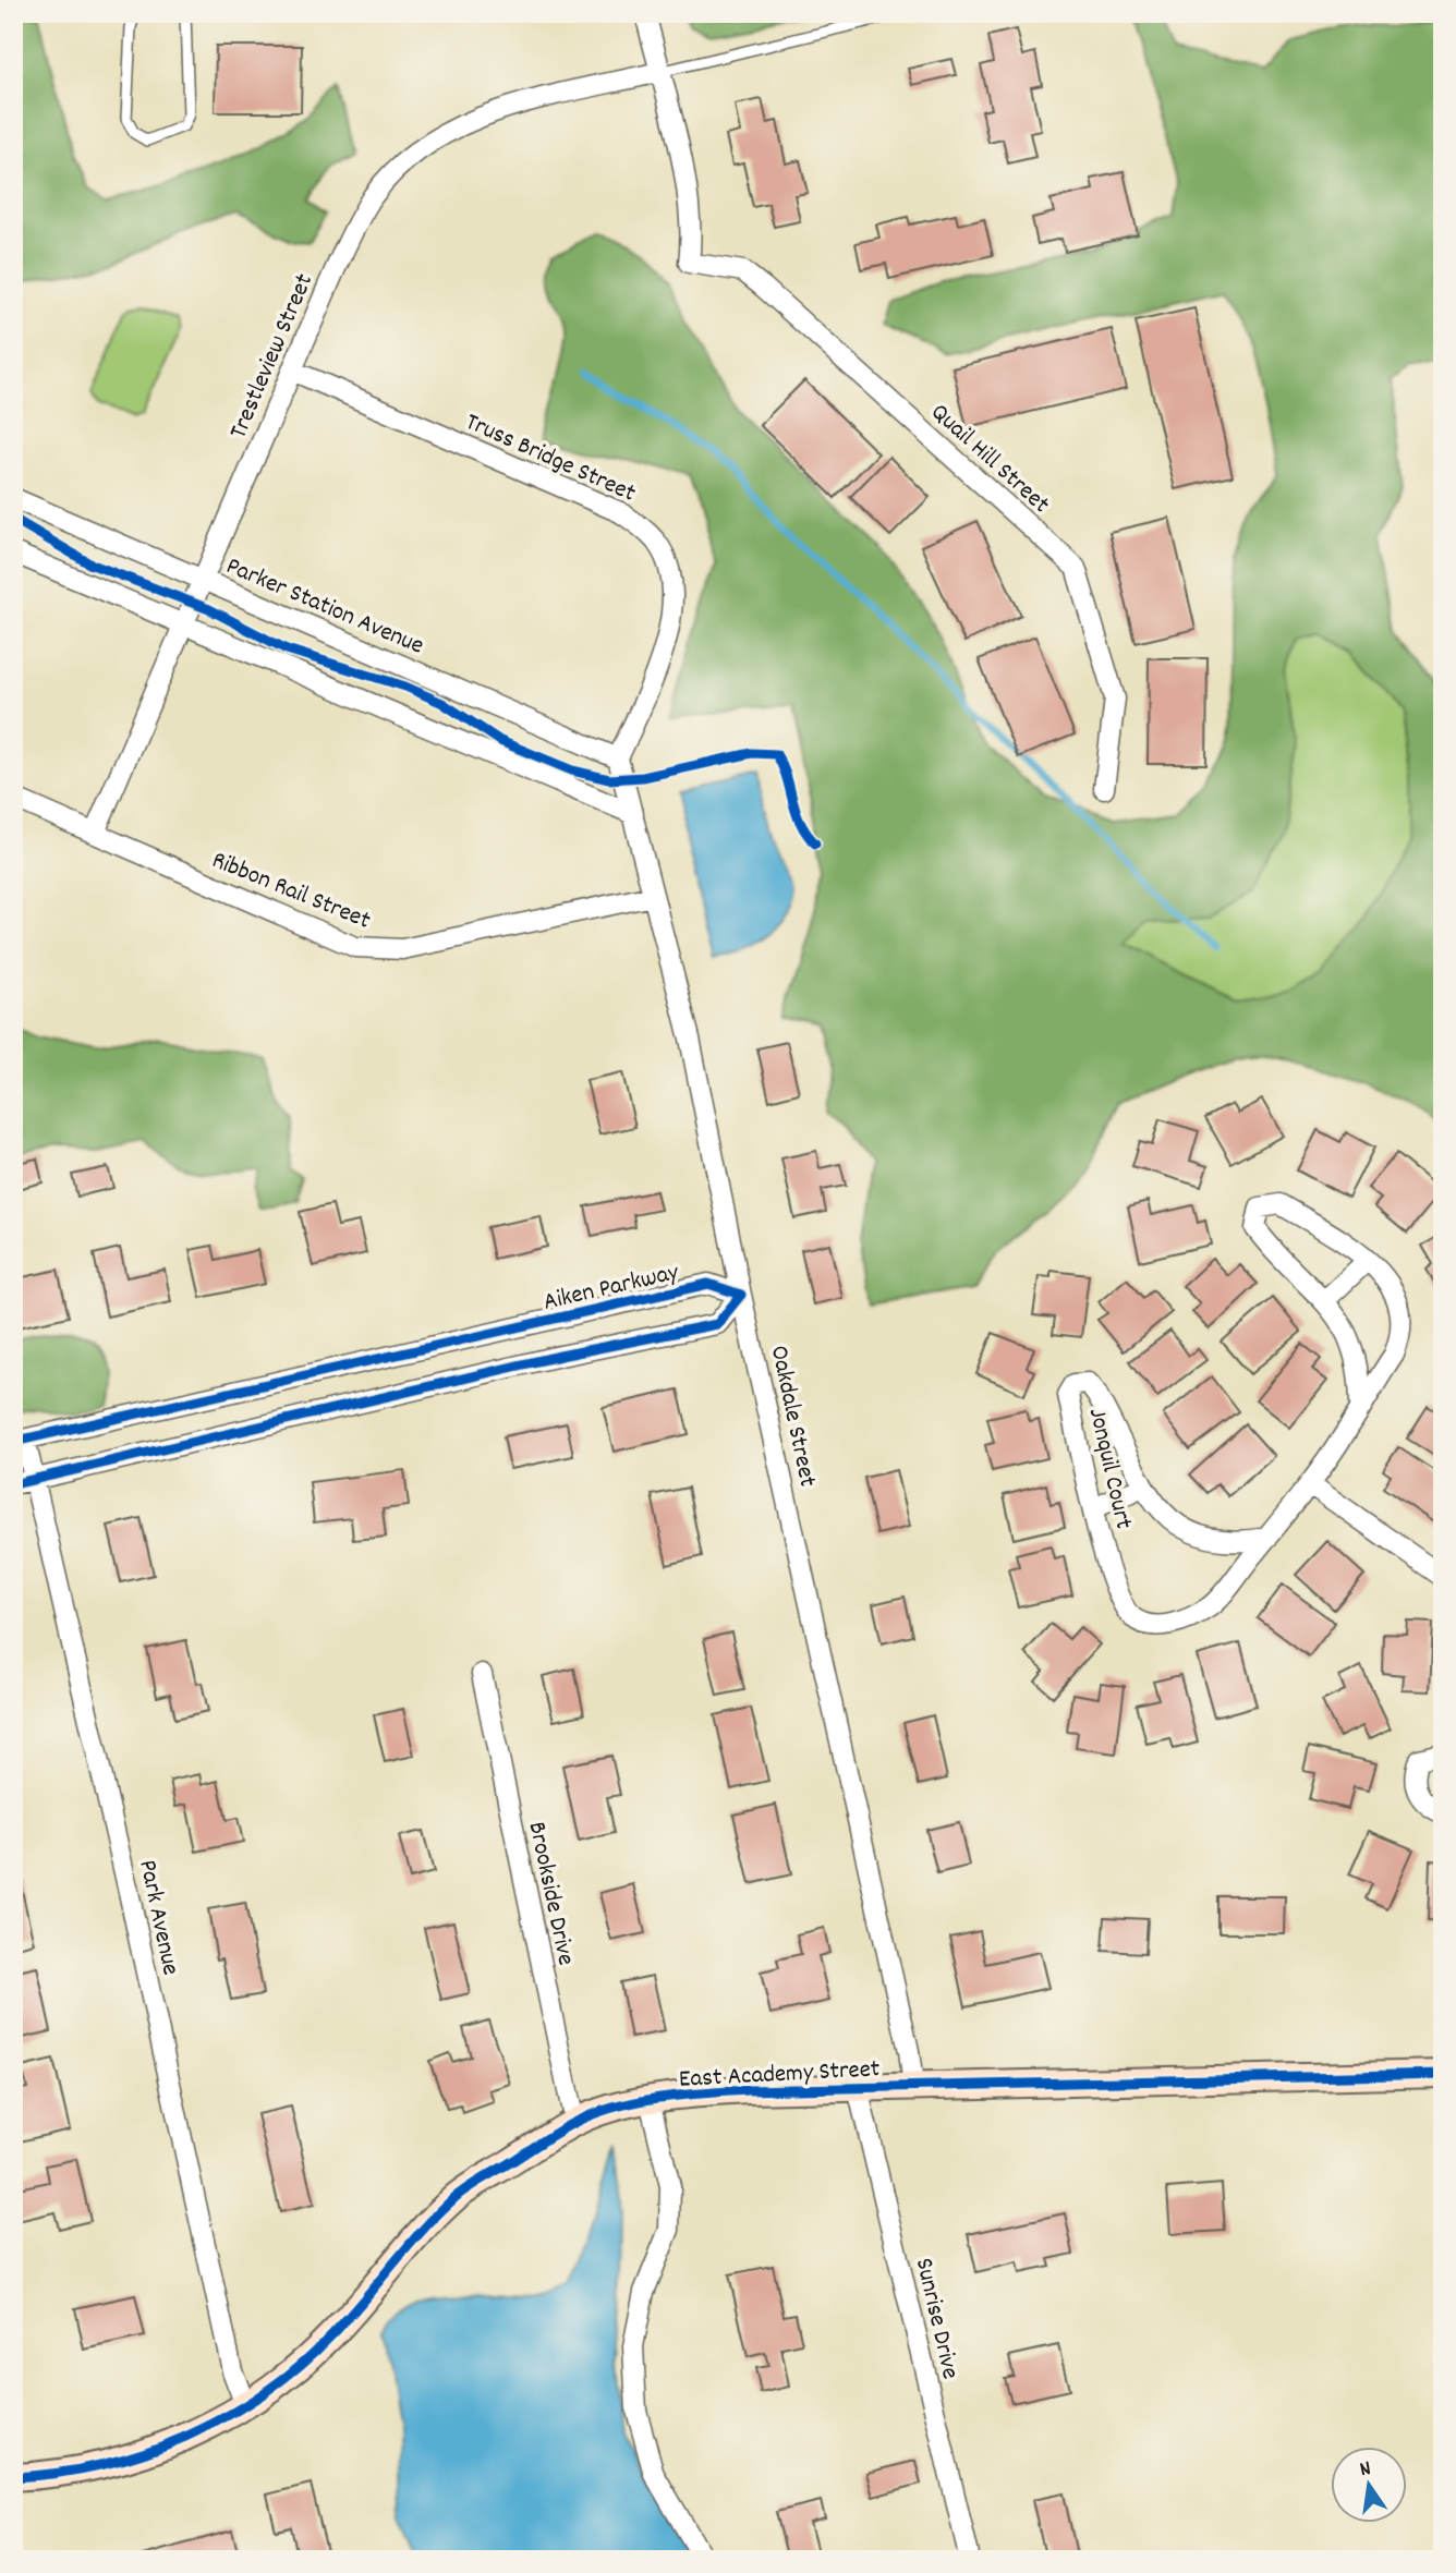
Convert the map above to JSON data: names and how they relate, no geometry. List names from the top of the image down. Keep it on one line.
{"streets":{"street":["Trestleview Street","Truss Bridge Street","Quail Hill Street","Parker Station Avenue","Ribbon Rail Street","Aiken Parkway","Oakdale Street","Jonquil Court","Brookside Drive","Park Avenue","East Academy Street","Sunrise Drive"]},"crossings":[["Trestleview Street","Truss Bridge Street"],["Trestleview Street","Quail Hill Street"],["Trestleview Street","Parker Station Avenue"],["Trestleview Street","Ribbon Rail Street"],["Truss Bridge Street","Parker Station Avenue"],["Truss Bridge Street","Oakdale Street"],["Parker Station Avenue","Oakdale Street"],["Ribbon Rail Street","Oakdale Street"],["Aiken Parkway","Oakdale Street"],["Aiken Parkway","Park Avenue"],["Oakdale Street","East Academy Street"],["Brookside Drive","East Academy Street"],["Park Avenue","East Academy Street"],["East Academy Street","Sunrise Drive"]],"north":"top"}
